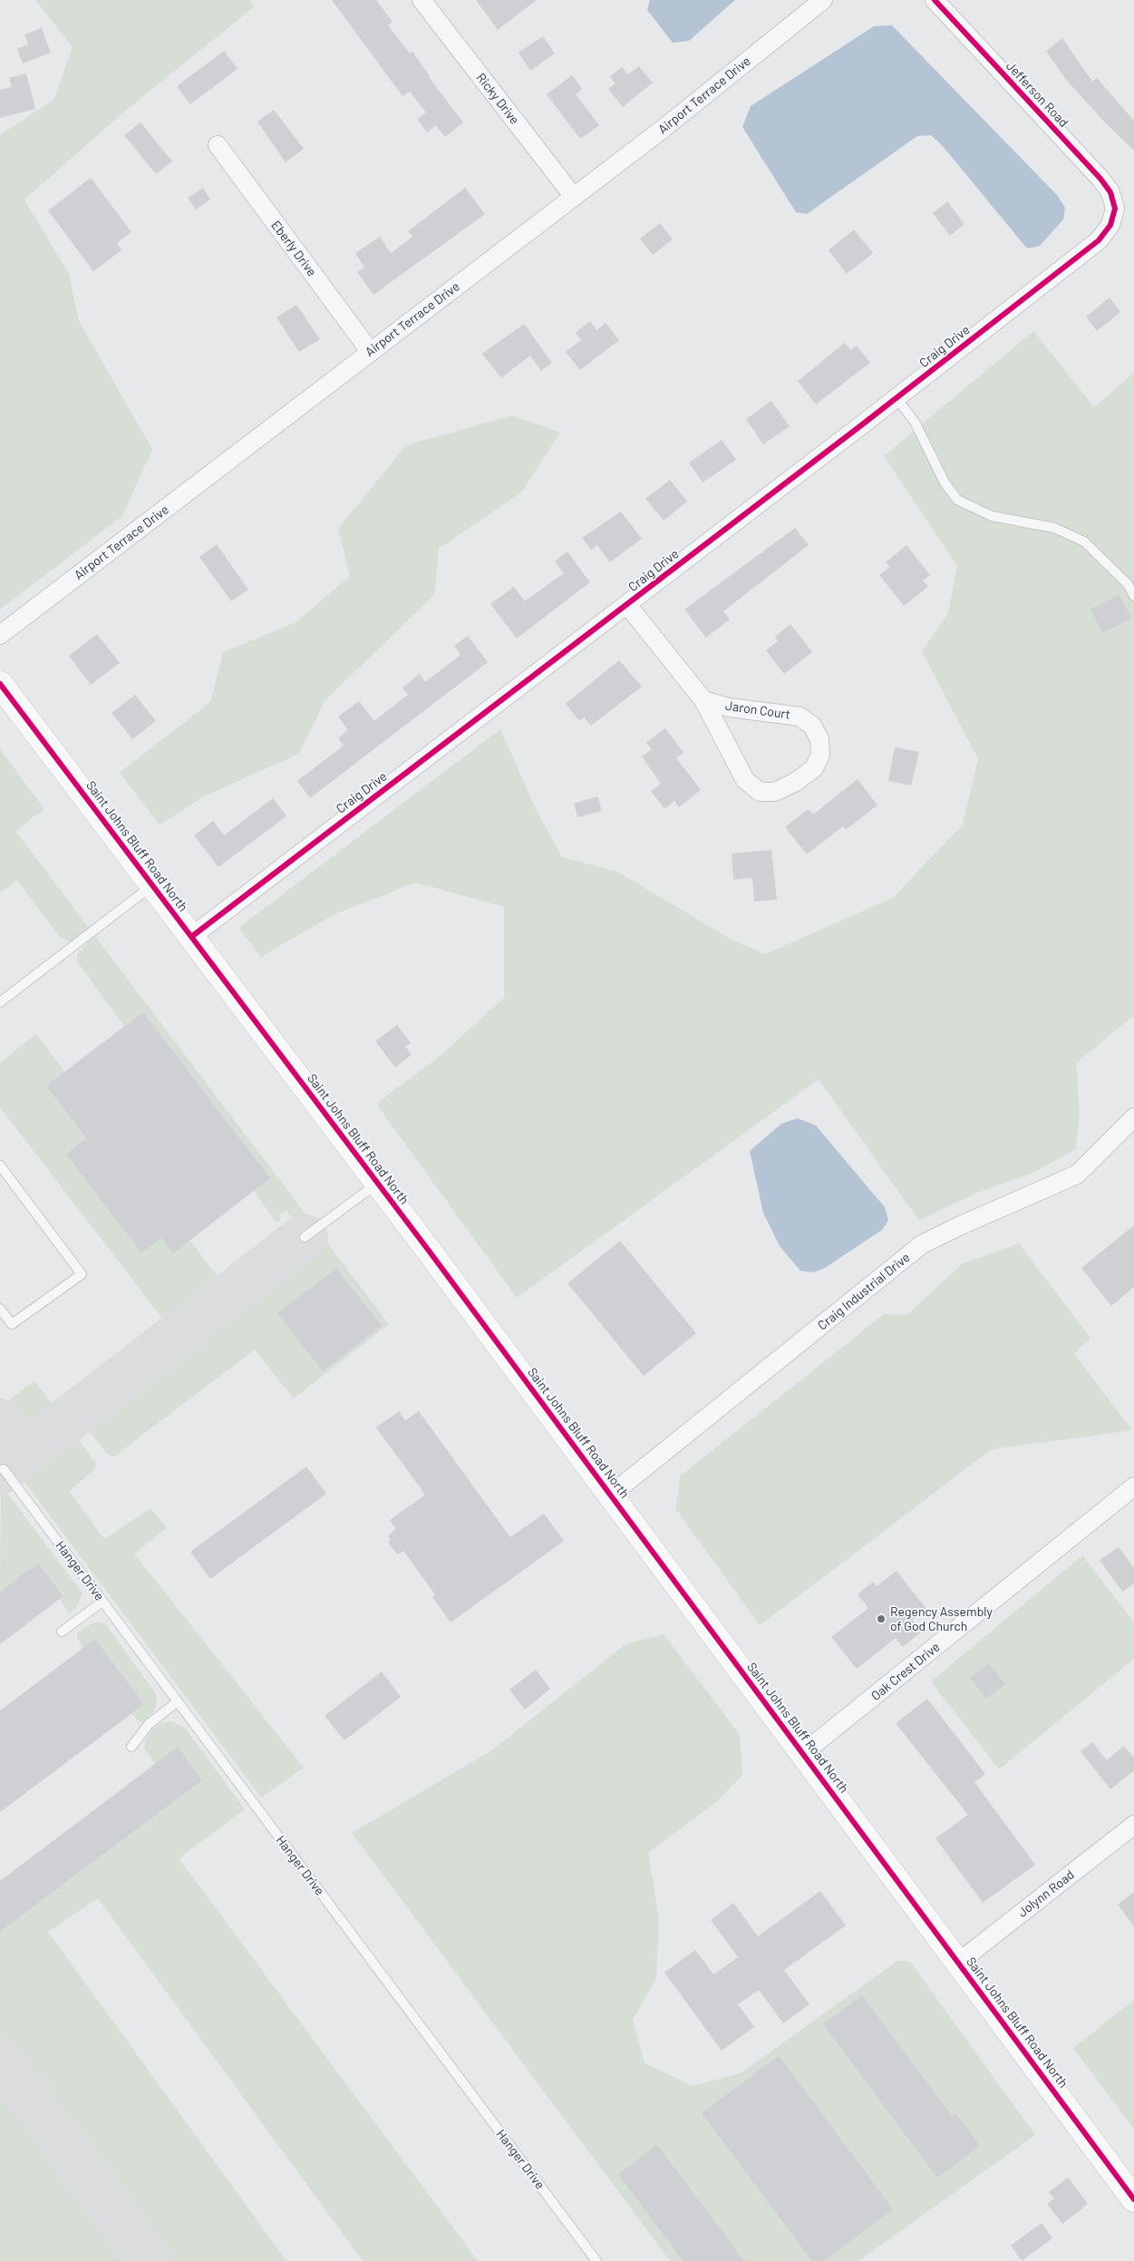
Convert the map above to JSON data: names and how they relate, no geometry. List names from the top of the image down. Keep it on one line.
{"streets":{"main road":["Saint Johns Bluff Road North"],"street":["Jefferson Road","Airport Terrace Drive","Ricky Drive","Eberly Drive","Craig Drive","Jaron Court","Craig Industrial Drive","Oak Crest Drive","Jolynn Road"],"lane":["Hanger Drive"]},"crossings":[["Jefferson Road","Craig Drive"],["Airport Terrace Drive","Ricky Drive"],["Airport Terrace Drive","Eberly Drive"],["Craig Drive","Jaron Court"],["Craig Drive","Saint Johns Bluff Road North"],["Saint Johns Bluff Road North","Craig Industrial Drive"],["Saint Johns Bluff Road North","Oak Crest Drive"],["Saint Johns Bluff Road North","Jolynn Road"]],"places":["Regency Assembly of God Church"]}
